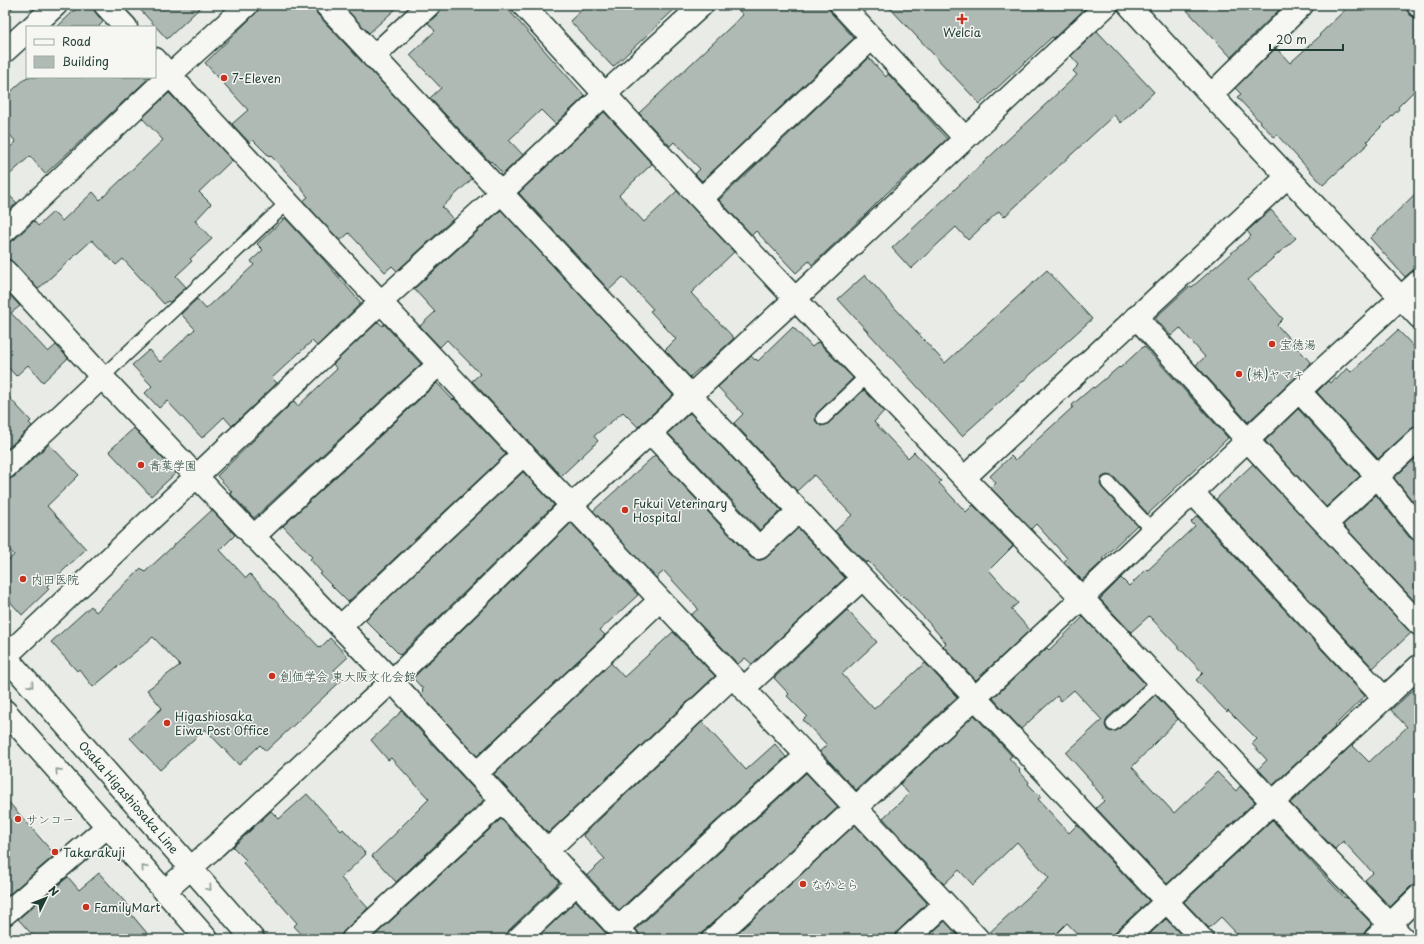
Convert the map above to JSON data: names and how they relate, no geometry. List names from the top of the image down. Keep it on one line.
{"streets":{"street":["Osaka Higashiosaka Line"]},"places":{"health":["Welcia"],"other":["7-Eleven","宝徳湯","(株)ヤマキ","青葉学園","Fukui Veterinary Hospital","内田医院","創価学会 東大阪文化会館","Higashiosaka Eiwa Post Office","サンコー","Takarakuji","なかとら","FamilyMart"]},"legend":["Road","Building"],"scale_bar":"20 m","north":"top right"}
